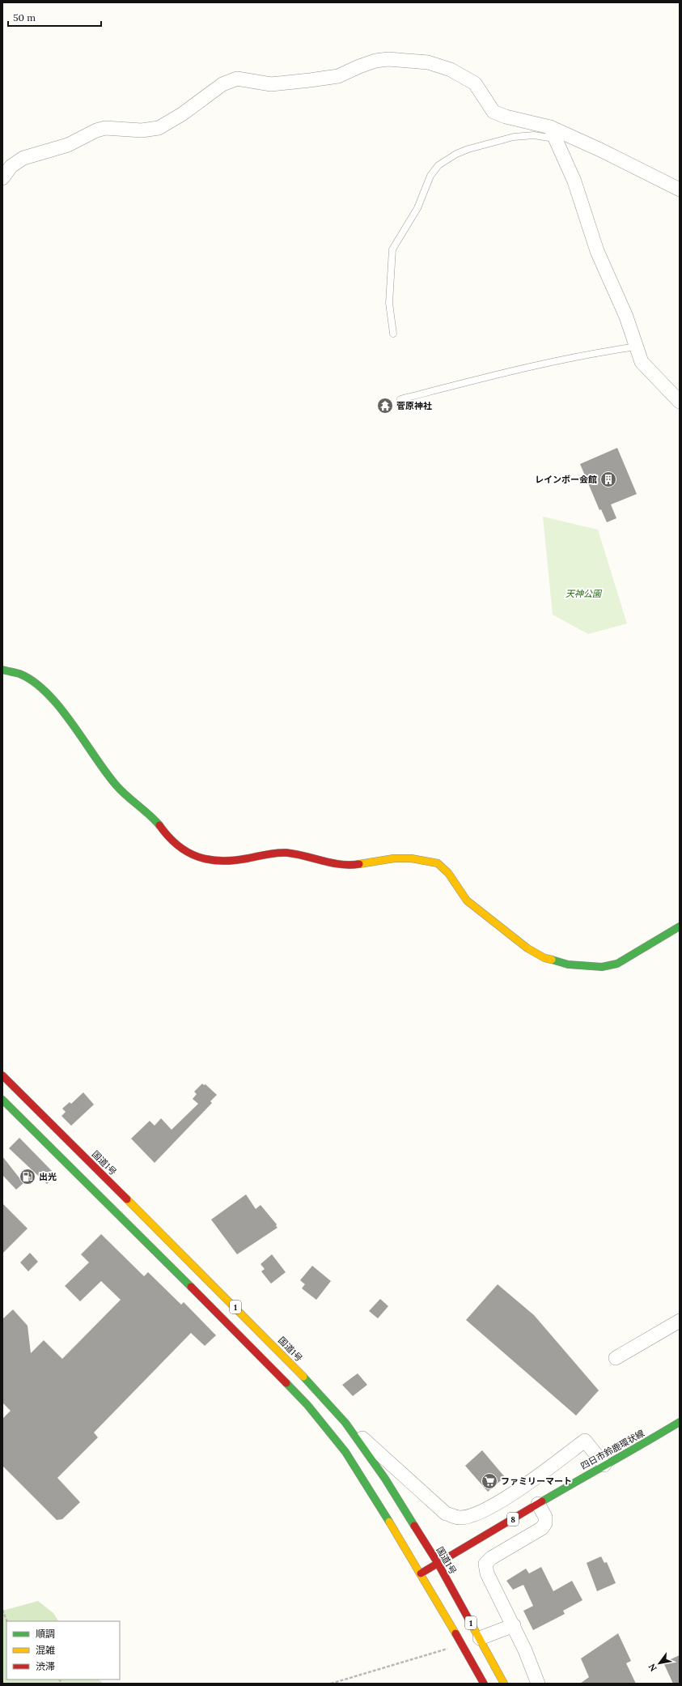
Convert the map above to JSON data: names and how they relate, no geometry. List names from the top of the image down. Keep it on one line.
{"streets":{"main road":["国道1号","1","四日市鈴鹿環状線","8"]},"crossings":[["国道1号","四日市鈴鹿環状線"]],"parks":["天神公園"],"places":{"temple":["菅原神社"],"building":["レインボー会館"],"fuel station":["出光"],"supermarket":["ファミリーマート"]},"legend":["順調","混雑","渋滞"],"scale_bar":"50 m","north":"bottom left"}
